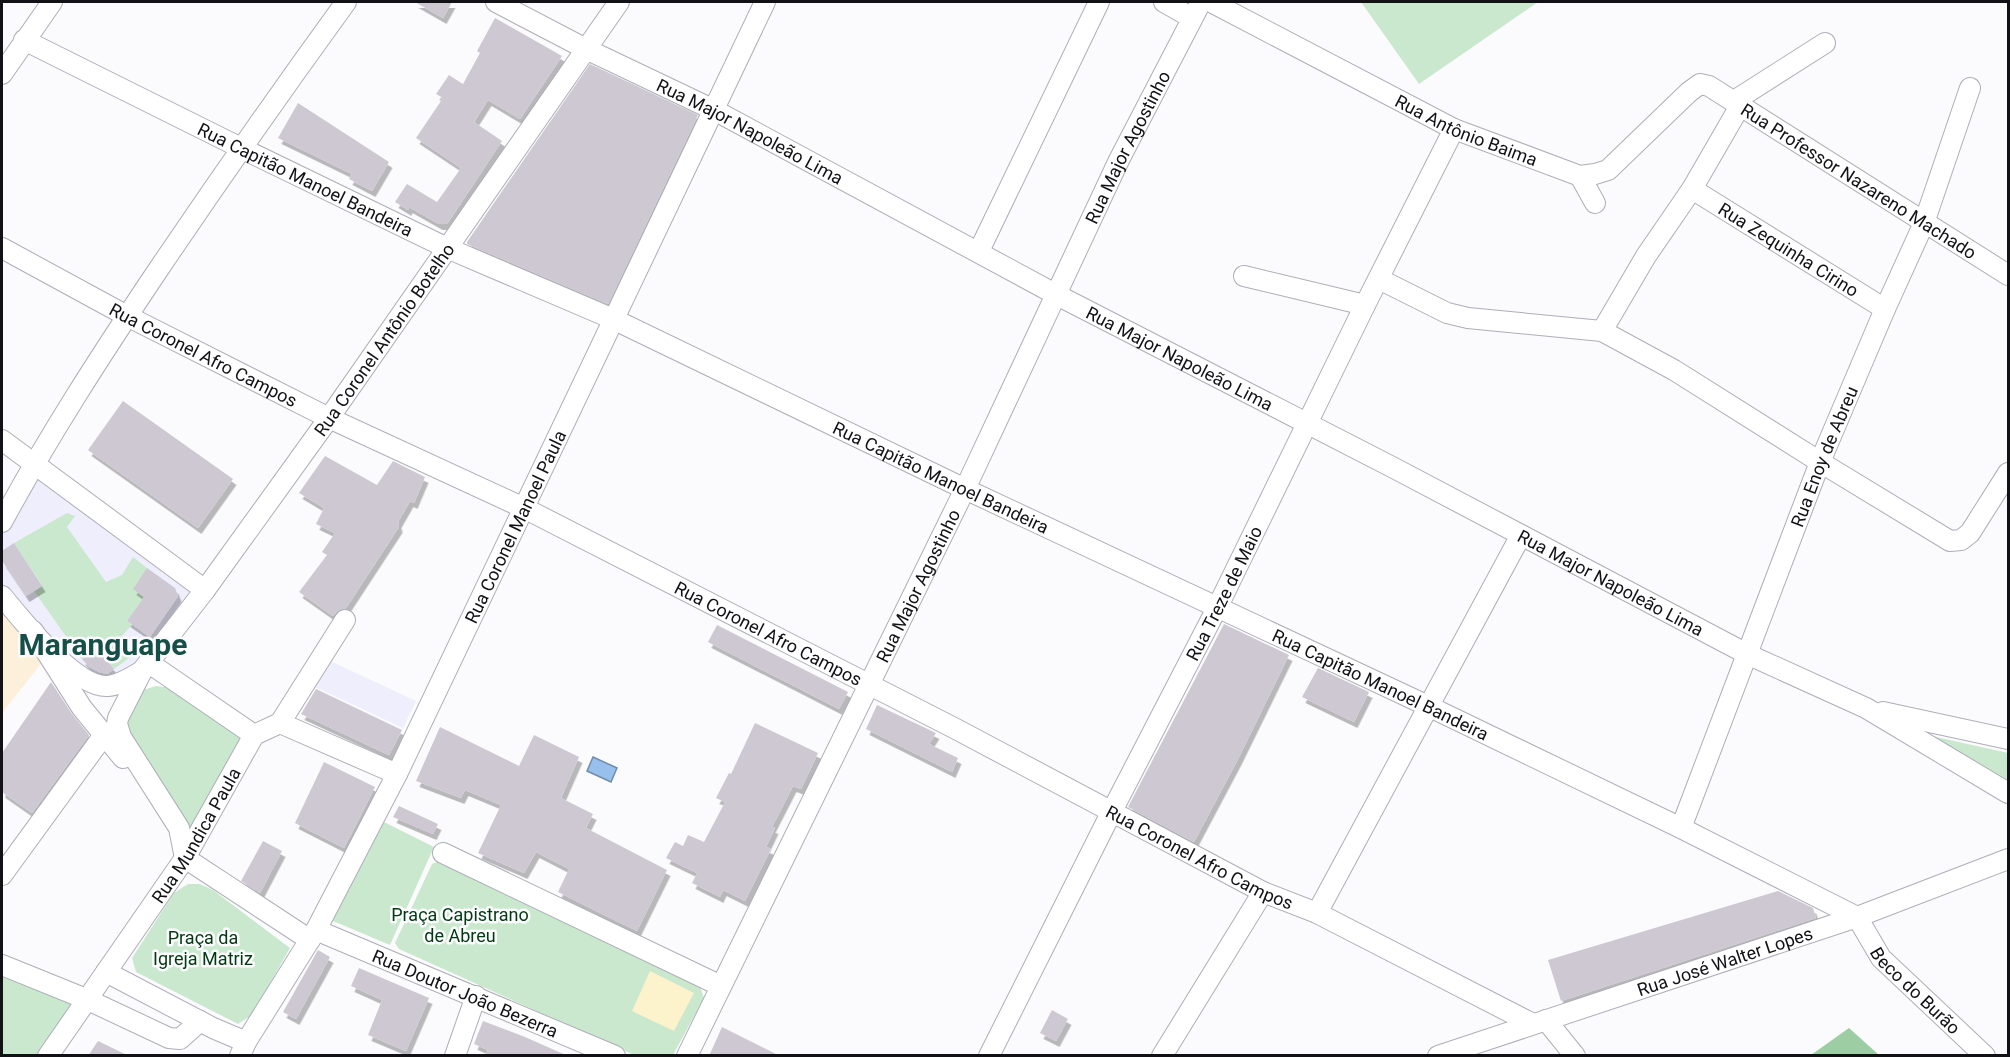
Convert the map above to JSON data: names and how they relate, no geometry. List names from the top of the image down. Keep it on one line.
{"streets":{"street":["Rua Antônio Baima","Rua Major Napoleão Lima","Rua Major Agostinho","Rua Capitão Manoel Bandeira","Rua Professor Nazareno Machado","Rua Zequinha Cirino","Rua Coronel Antônio Botelho","Rua Coronel Afro Campos","Rua Enoy de Abreu","Rua Coronel Manoel Paula","Rua Treze de Maio","Rua Mundica Paula","Rua José Walter Lopes","Beco do Burão","Rua Doutor João Bezerra"]},"crossings":[["Rua Antônio Baima","Rua Professor Nazareno Machado"],["Rua Antônio Baima","Rua Treze de Maio"],["Rua Major Napoleão Lima","Rua Major Agostinho"],["Rua Major Napoleão Lima","Rua Coronel Antônio Botelho"],["Rua Major Napoleão Lima","Rua Enoy de Abreu"],["Rua Major Napoleão Lima","Rua Coronel Manoel Paula"],["Rua Major Napoleão Lima","Rua Treze de Maio"],["Rua Major Agostinho","Rua Capitão Manoel Bandeira"],["Rua Major Agostinho","Rua Coronel Afro Campos"],["Rua Capitão Manoel Bandeira","Rua Coronel Antônio Botelho"],["Rua Capitão Manoel Bandeira","Rua Enoy de Abreu"],["Rua Capitão Manoel Bandeira","Rua Coronel Manoel Paula"],["Rua Capitão Manoel Bandeira","Rua Treze de Maio"],["Rua Capitão Manoel Bandeira","Rua José Walter Lopes"],["Rua Capitão Manoel Bandeira","Beco do Burão"],["Rua Professor Nazareno Machado","Rua Enoy de Abreu"],["Rua Zequinha Cirino","Rua Enoy de Abreu"],["Rua Coronel Antônio Botelho","Rua Coronel Afro Campos"],["Rua Coronel Afro Campos","Rua Coronel Manoel Paula"],["Rua Coronel Afro Campos","Rua Treze de Maio"],["Rua Coronel Afro Campos","Rua José Walter Lopes"],["Rua Coronel Manoel Paula","Rua Doutor João Bezerra"],["Rua Mundica Paula","Rua Doutor João Bezerra"],["Rua José Walter Lopes","Beco do Burão"]],"districts":["Maranguape"],"parks":["Praça Capistrano de Abreu","Praça da Igreja Matriz"]}
